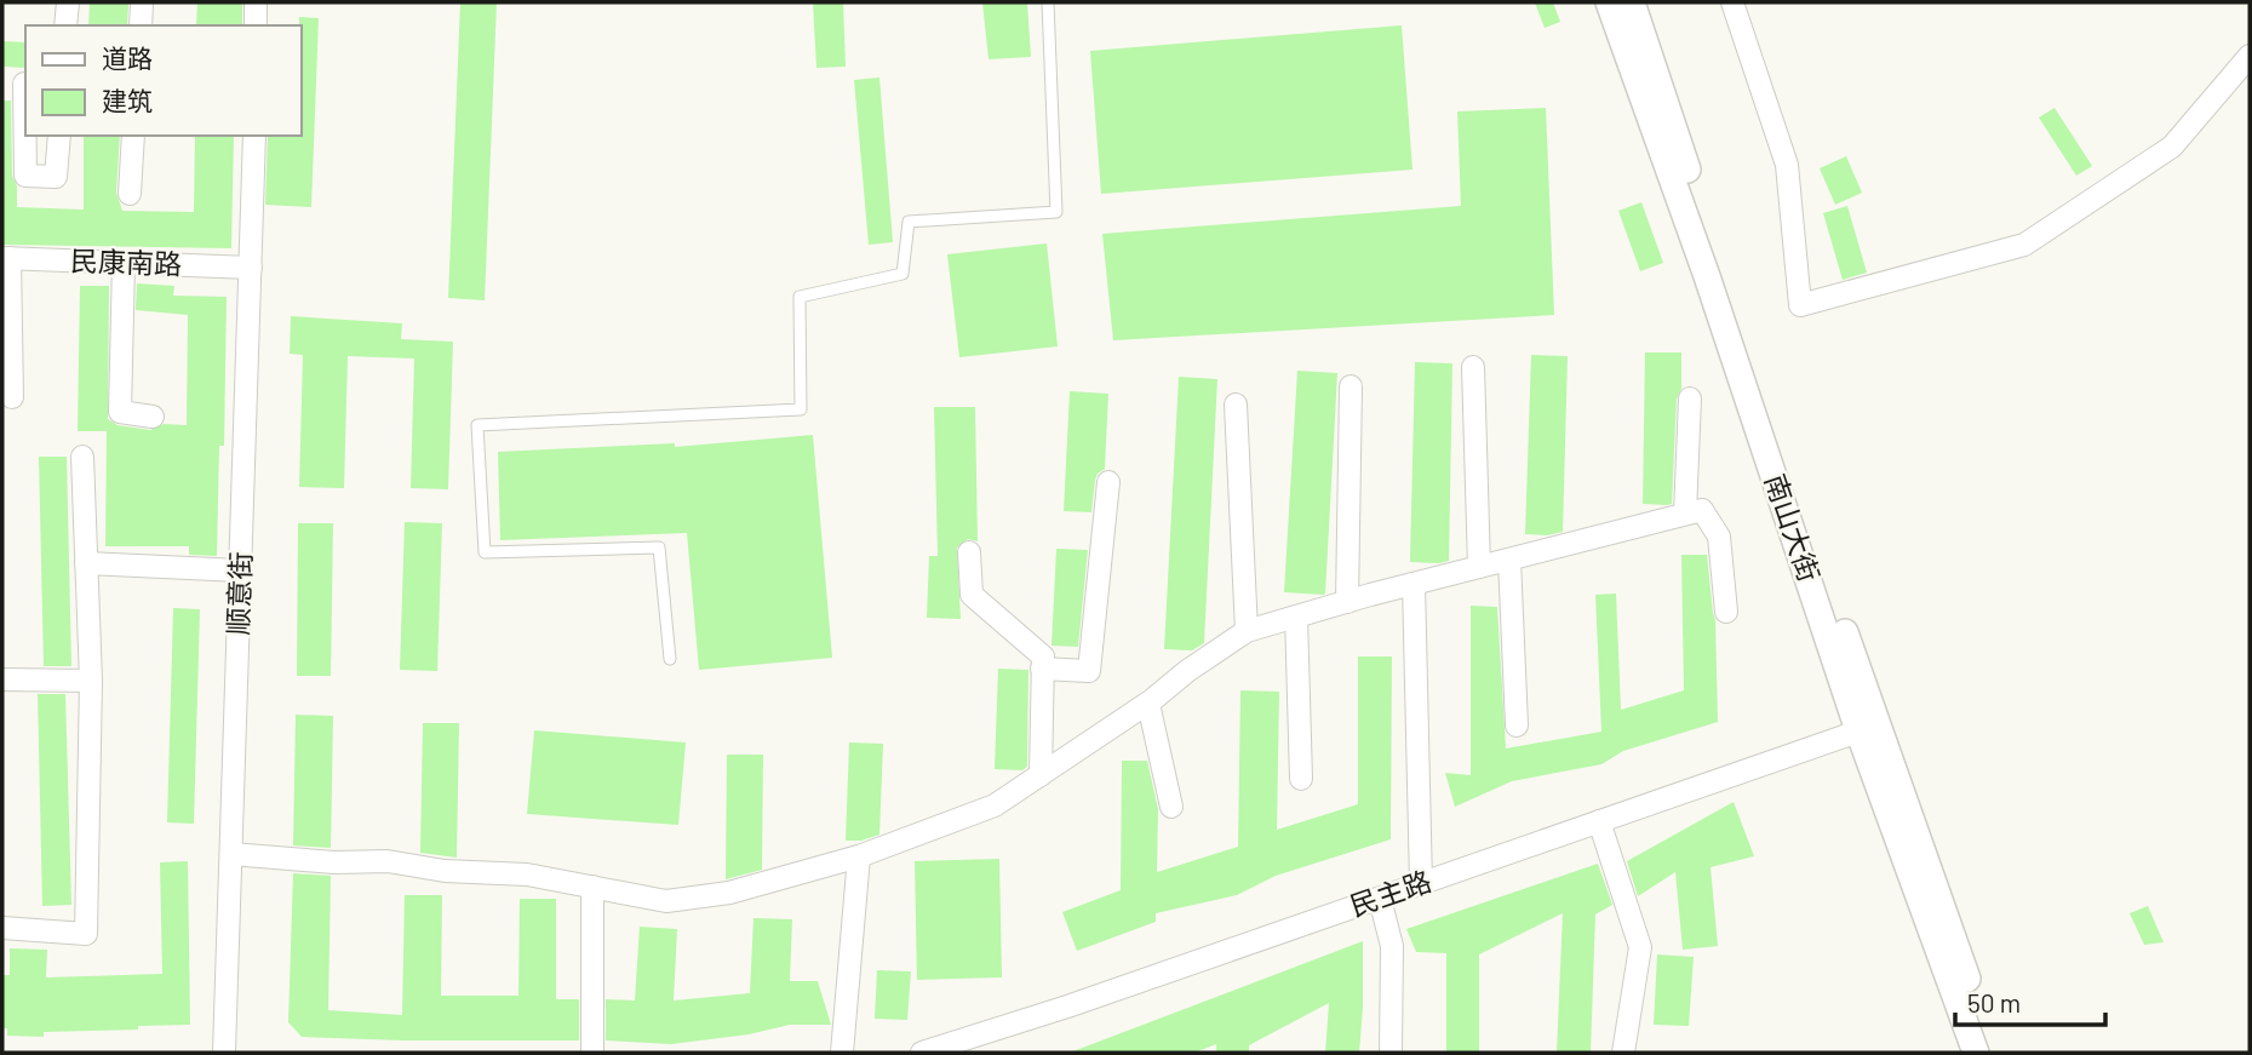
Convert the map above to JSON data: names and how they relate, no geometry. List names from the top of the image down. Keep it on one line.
{"streets":{"street":["民康南路","南山大街","顺意街","民主路"]},"crossings":[["民康南路","顺意街"],["南山大街","民主路"]],"legend":["道路","建筑"],"scale_bar":"50 m"}
